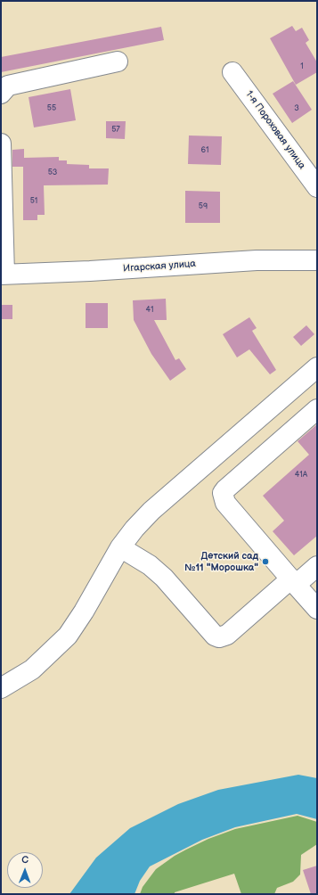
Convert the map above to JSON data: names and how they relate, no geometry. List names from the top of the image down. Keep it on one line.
{"streets":{"street":["1-я Пороховая улица","Игарская улица"]},"places":["Детский сад №11 \"Морошка\""],"house_numbers":["1","55","3","57","61","53","51","59","41","41А"],"north":"top"}
